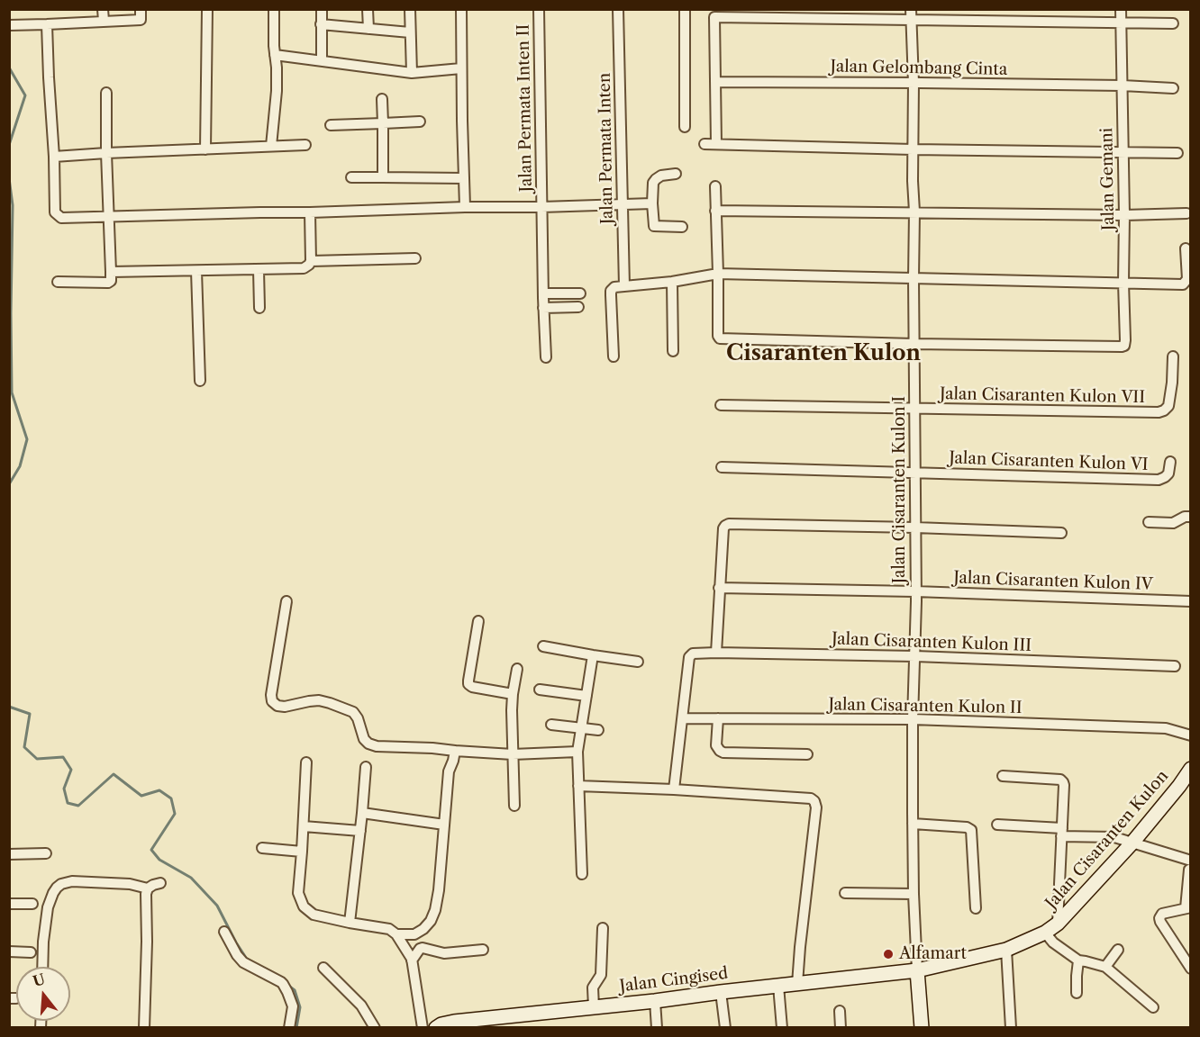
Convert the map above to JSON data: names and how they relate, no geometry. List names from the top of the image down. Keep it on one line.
{"streets":{"main road":["Jalan Cisaranten Kulon","Jalan Cingised"],"street":["Jalan Gelombang Cinta","Jalan Permata Inten II","Jalan Permata Inten","Jalan Gemani","Jalan Cisaranten Kulon VII","Jalan Cisaranten Kulon VI","Jalan Cisaranten Kulon I","Jalan Cisaranten Kulon IV","Jalan Cisaranten Kulon III","Jalan Cisaranten Kulon II"]},"crossings":[["Jalan Gelombang Cinta","Jalan Gemani"],["Jalan Gelombang Cinta","Jalan Cisaranten Kulon I"],["Jalan Gemani","Jalan Cisaranten Kulon I"],["Jalan Cisaranten Kulon VII","Jalan Cisaranten Kulon I"],["Jalan Cisaranten Kulon VI","Jalan Cisaranten Kulon I"],["Jalan Cisaranten Kulon I","Jalan Cisaranten Kulon IV"],["Jalan Cisaranten Kulon I","Jalan Cisaranten Kulon III"],["Jalan Cisaranten Kulon I","Jalan Cisaranten Kulon II"],["Jalan Cisaranten Kulon I","Jalan Cisaranten Kulon"],["Jalan Cisaranten Kulon I","Jalan Cingised"],["Jalan Cisaranten Kulon III","Jalan Cisaranten Kulon II"],["Jalan Cisaranten Kulon","Jalan Cingised"]],"districts":["Cisaranten Kulon"],"places":["Alfamart"],"north":"top"}
